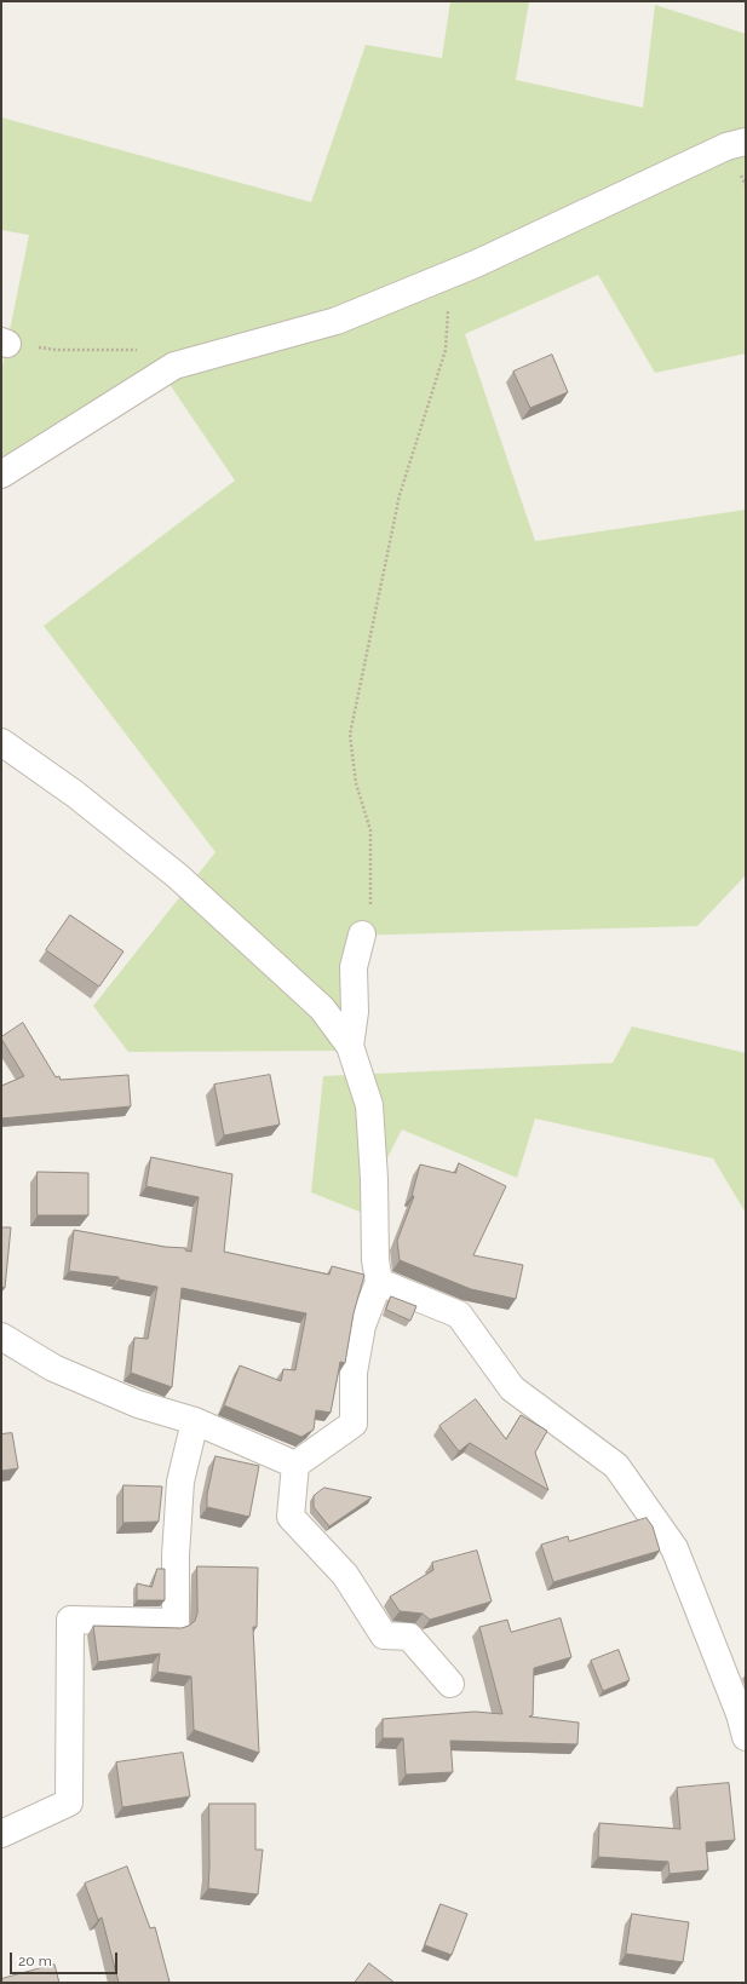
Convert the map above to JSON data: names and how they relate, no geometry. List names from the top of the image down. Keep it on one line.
{"scale_bar":"20 m"}
